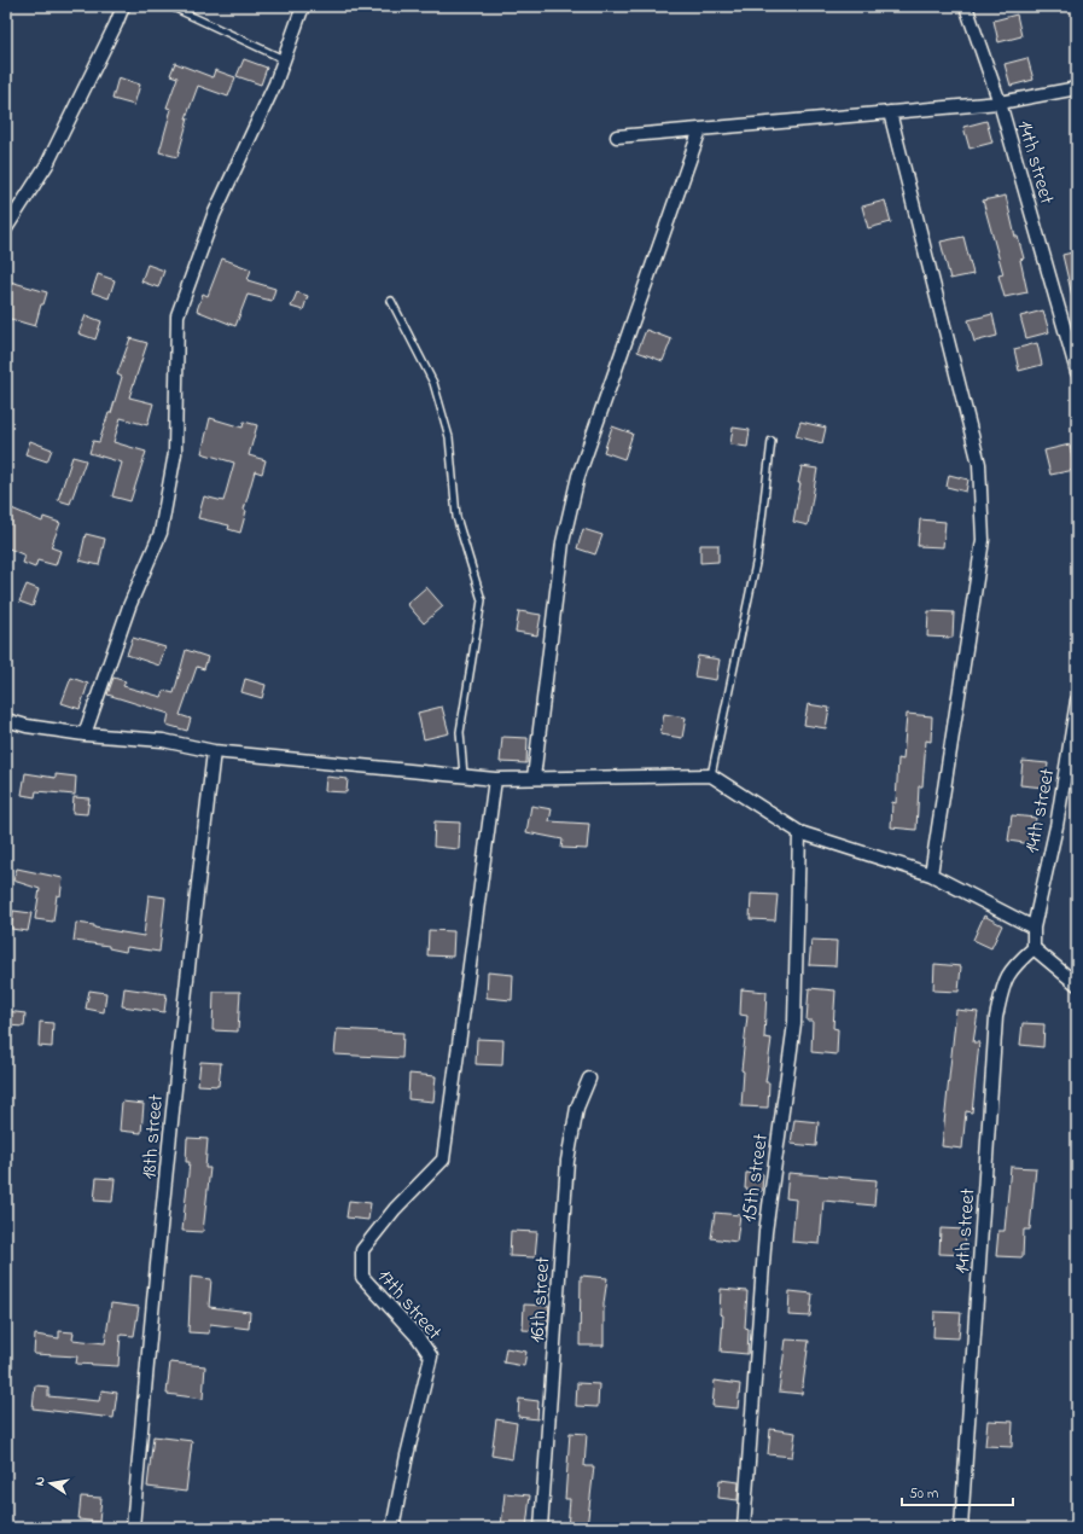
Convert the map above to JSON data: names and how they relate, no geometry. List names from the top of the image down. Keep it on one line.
{"streets":{"street":["14th street","18th street","15th street","16th street","17th street"]},"scale_bar":"50 m","north":"left"}
